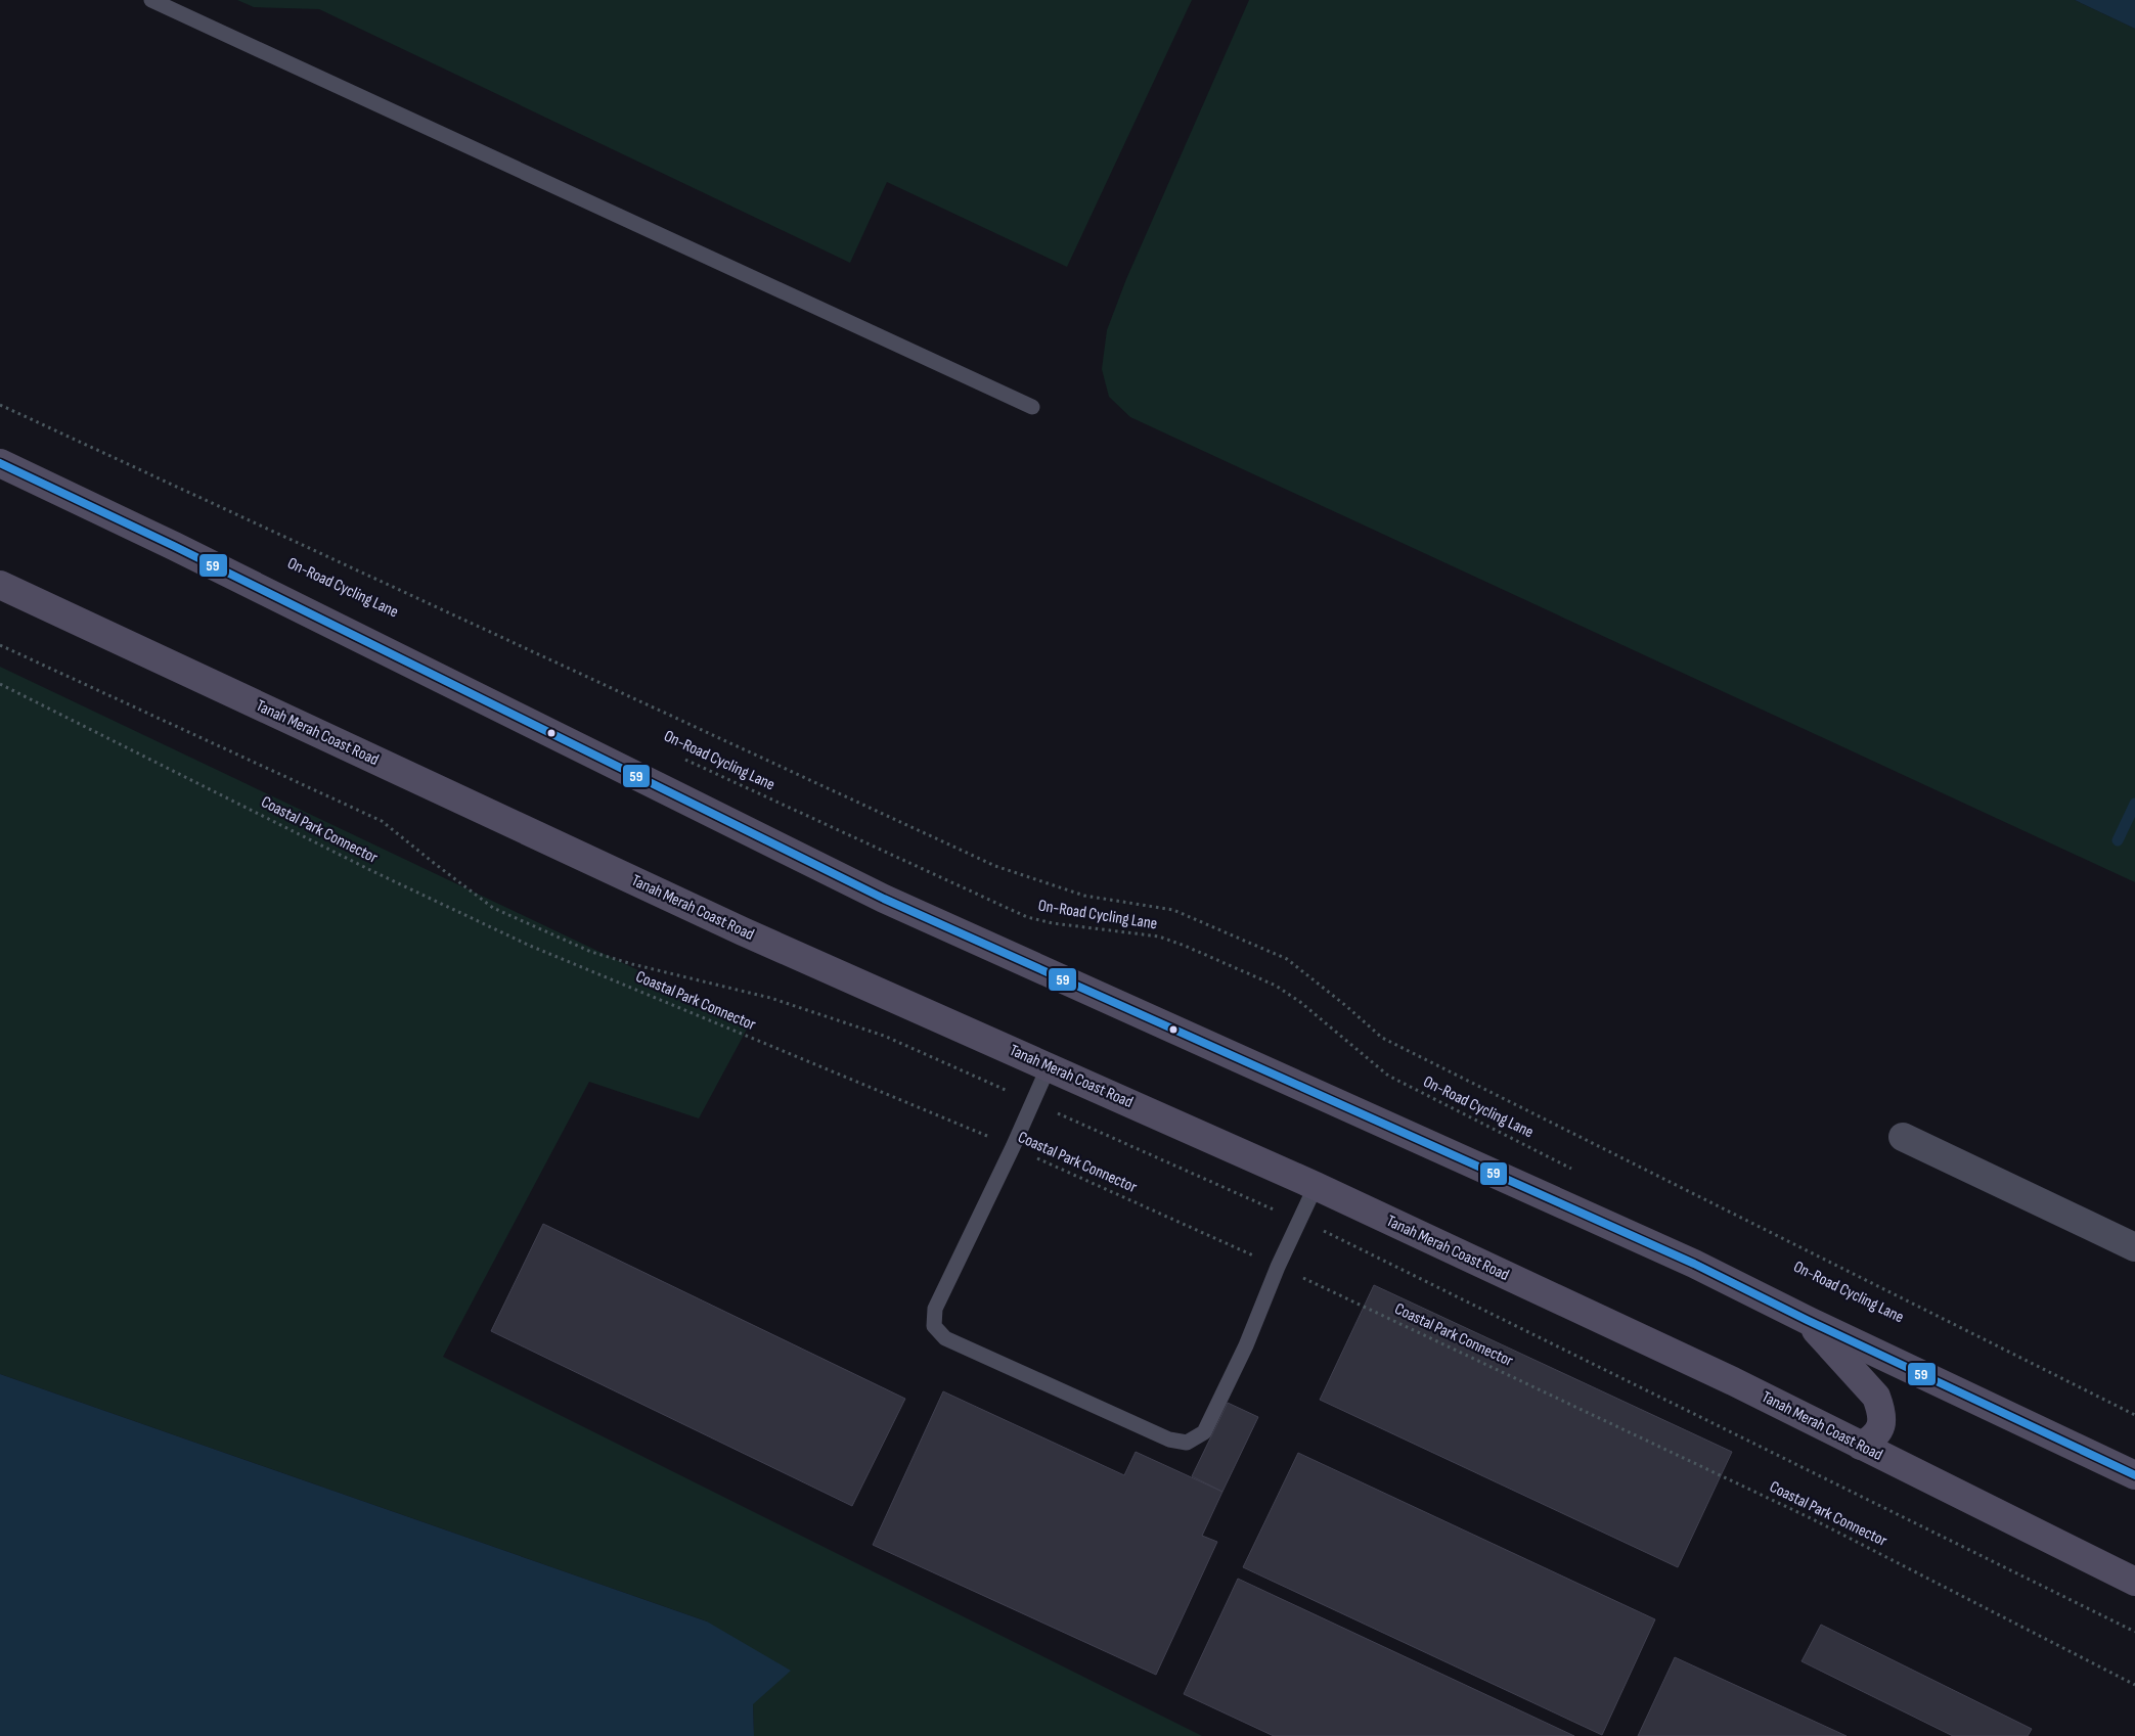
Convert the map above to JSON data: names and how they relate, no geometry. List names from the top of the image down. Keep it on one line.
{"streets":{"main road":["Tanah Merah Coast Road"],"path":["On-Road Cycling Lane","Coastal Park Connector"]},"lines":["transit line 59"]}
